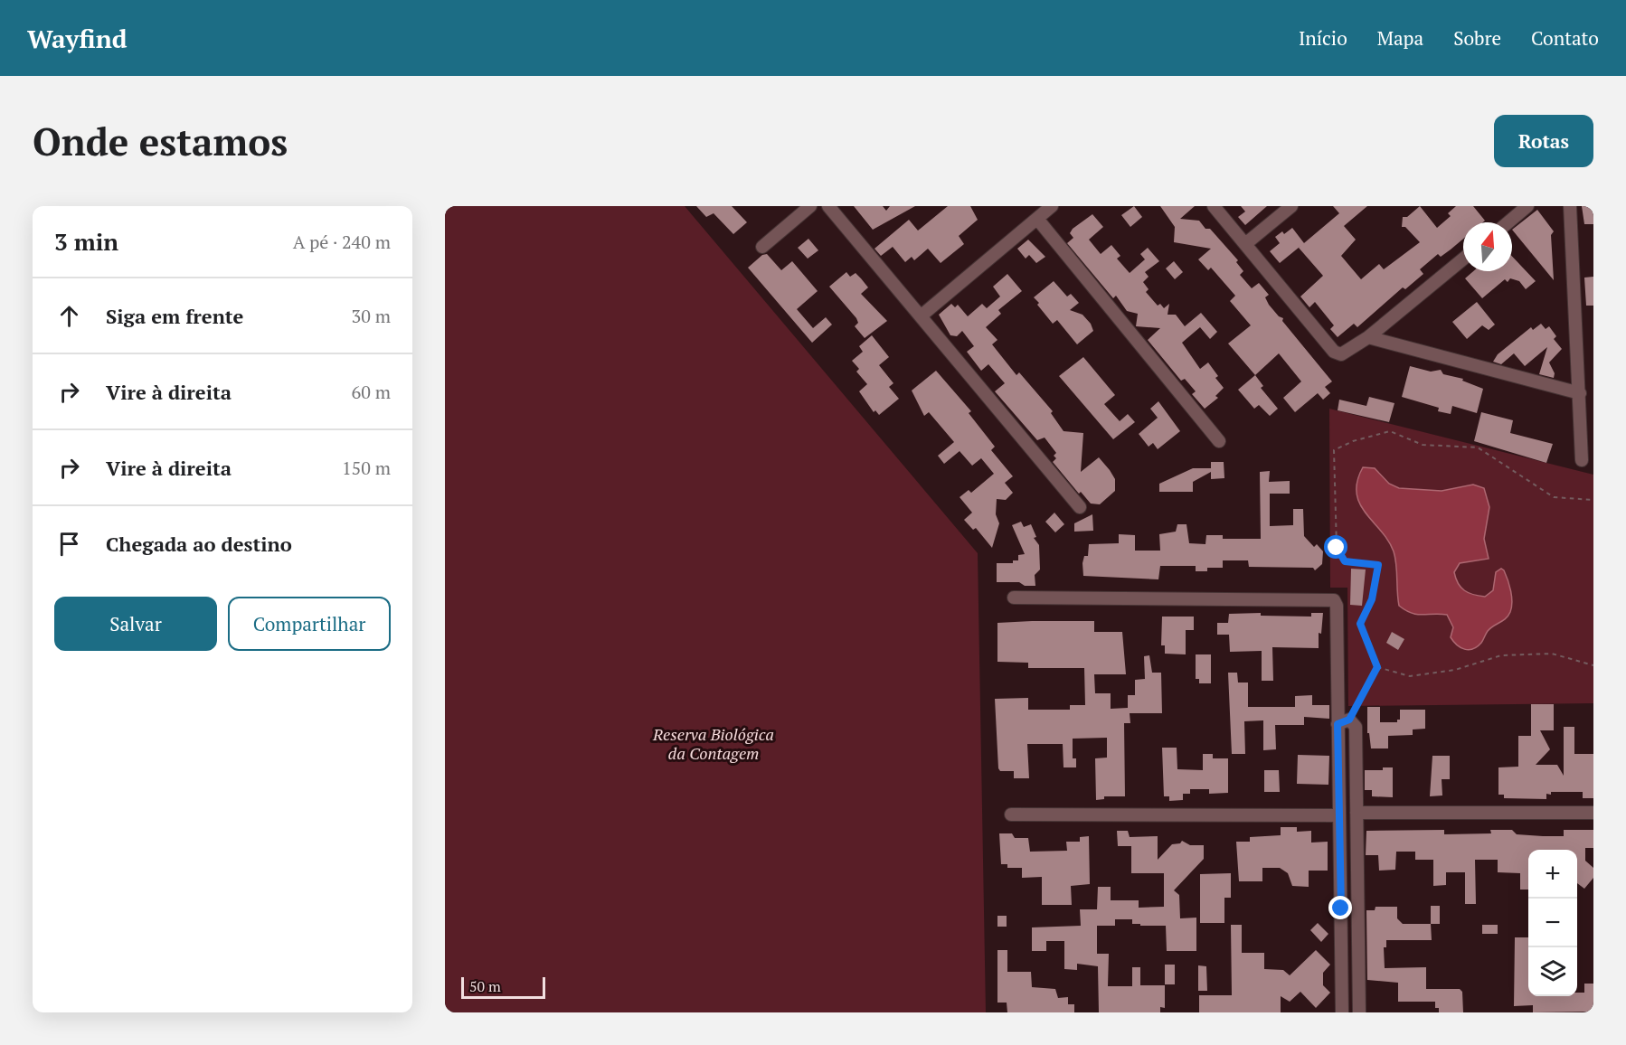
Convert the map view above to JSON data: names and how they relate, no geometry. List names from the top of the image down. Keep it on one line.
{"parks":["Reserva Biológica da Contagem"],"scale_bar":"50 m","north":"top","page":{"header":"Wayfind","nav":["Início","Mapa","Sobre","Contato"],"buttons":["Rotas",["Salvar","Compartilhar"]],"title":"Onde estamos","heading":["3 min","A pé · 240 m"],"list":[["Siga em frente","30 m"],["Vire à direita","60 m"],["Vire à direita","150 m"],"Chegada ao destino"],"map_buttons":["+","−"],"scale":"50 m"}}
